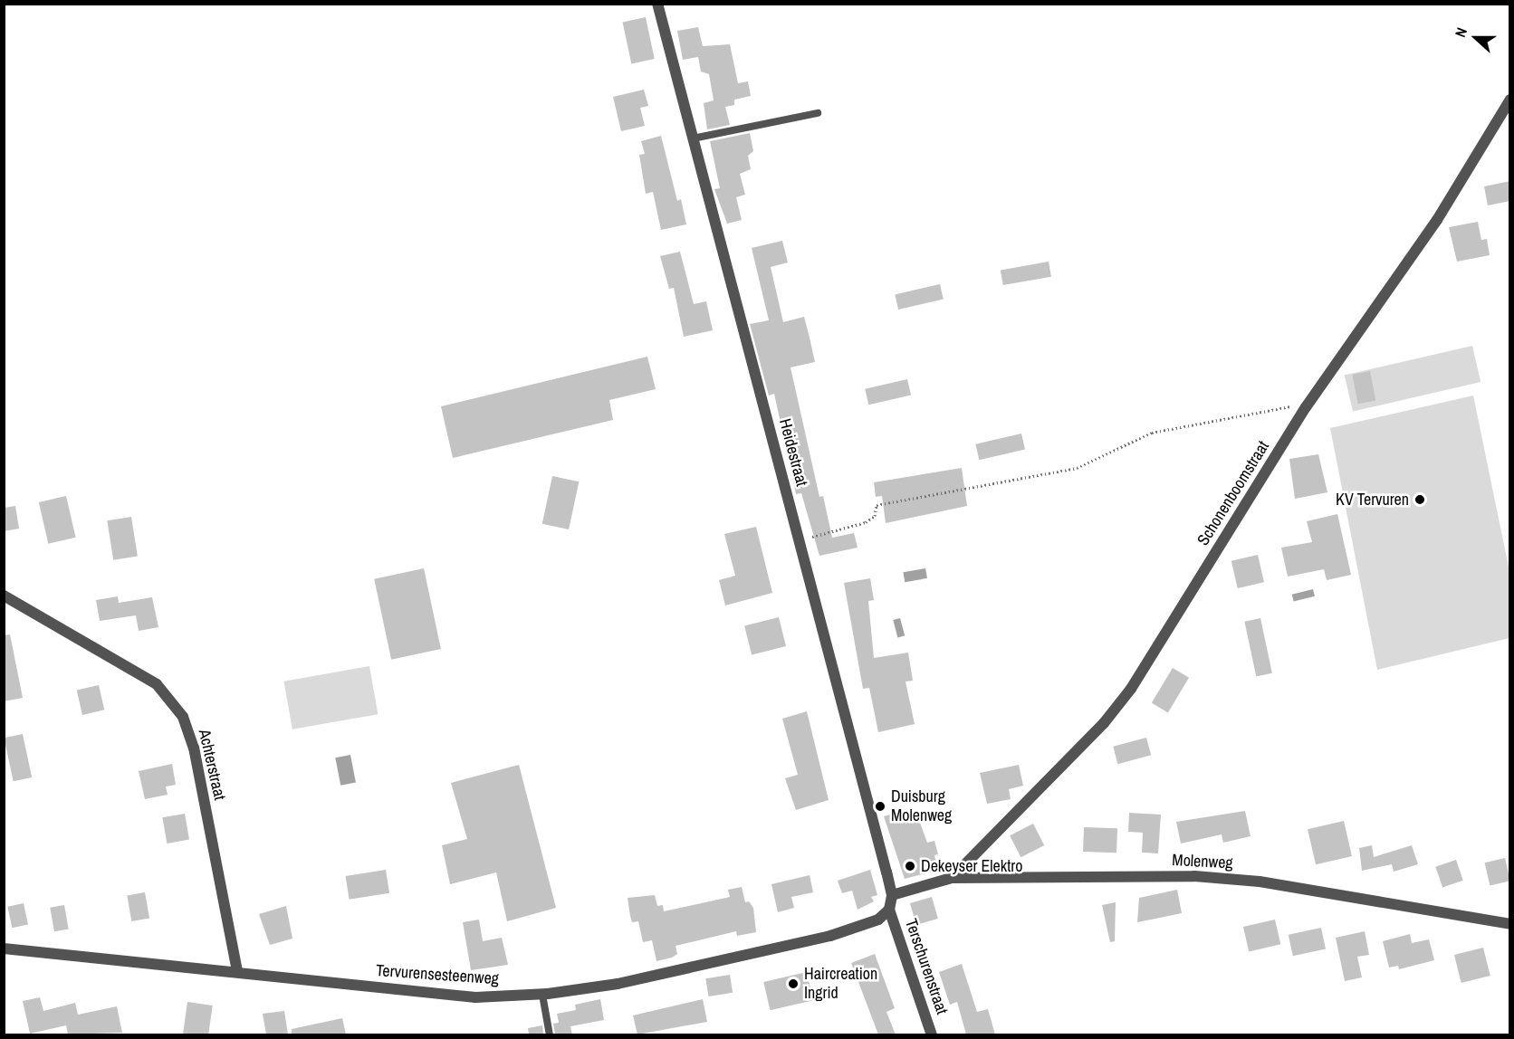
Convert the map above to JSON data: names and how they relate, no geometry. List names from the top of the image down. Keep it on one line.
{"streets":{"street":["Heidestraat","Schonenboomstraat","Achterstraat","Molenweg","Terschurenstraat","Tervurensesteenweg"]},"crossings":[["Heidestraat","Molenweg"],["Heidestraat","Terschurenstraat"],["Heidestraat","Tervurensesteenweg"],["Schonenboomstraat","Molenweg"],["Achterstraat","Tervurensesteenweg"],["Terschurenstraat","Tervurensesteenweg"]],"places":["KV Tervuren","Duisburg Molenweg","Dekeyser Elektro","Haircreation Ingrid"],"north":"left"}
